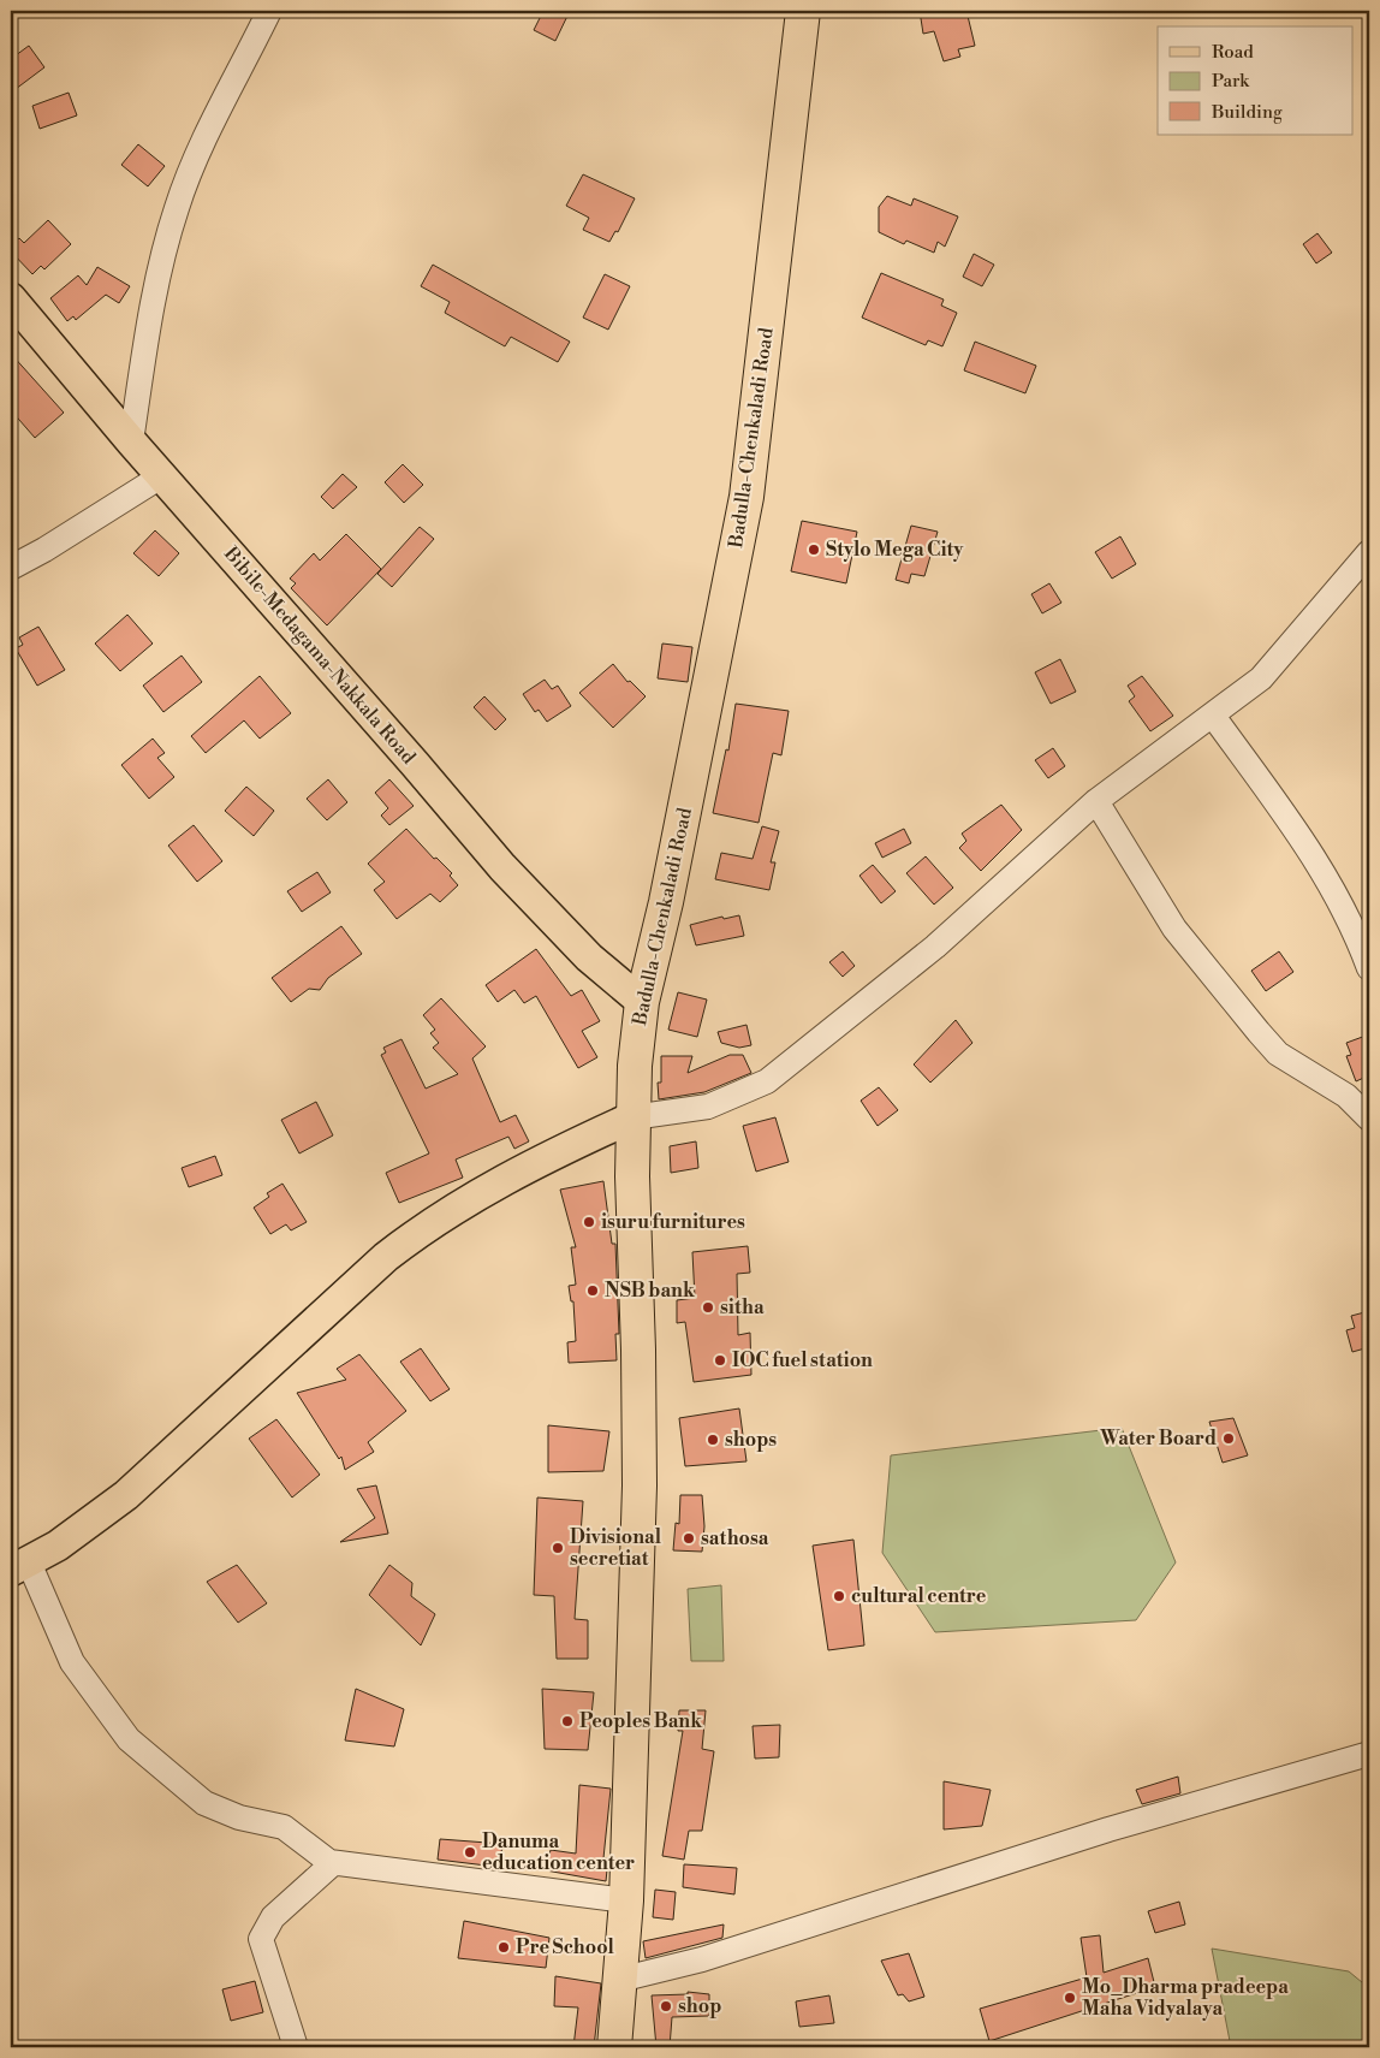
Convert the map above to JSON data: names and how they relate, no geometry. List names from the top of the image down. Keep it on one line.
{"streets":{"highway":["Badulla-Chenkaladi Road"],"main road":["Bibile-Medagama-Nakkala Road"]},"crossings":[["Badulla-Chenkaladi Road","Bibile-Medagama-Nakkala Road"]],"places":["Stylo Mega City","isuru furnitures","NSB bank","sitha","IOC fuel station","Water Board","shops","sathosa","Divisional secretiat","cultural centre","Peoples Bank","Danuma education center","Pre School","Mo_Dharma pradeepa Maha Vidyalaya","shop"],"legend":["Road","Park","Building"]}
